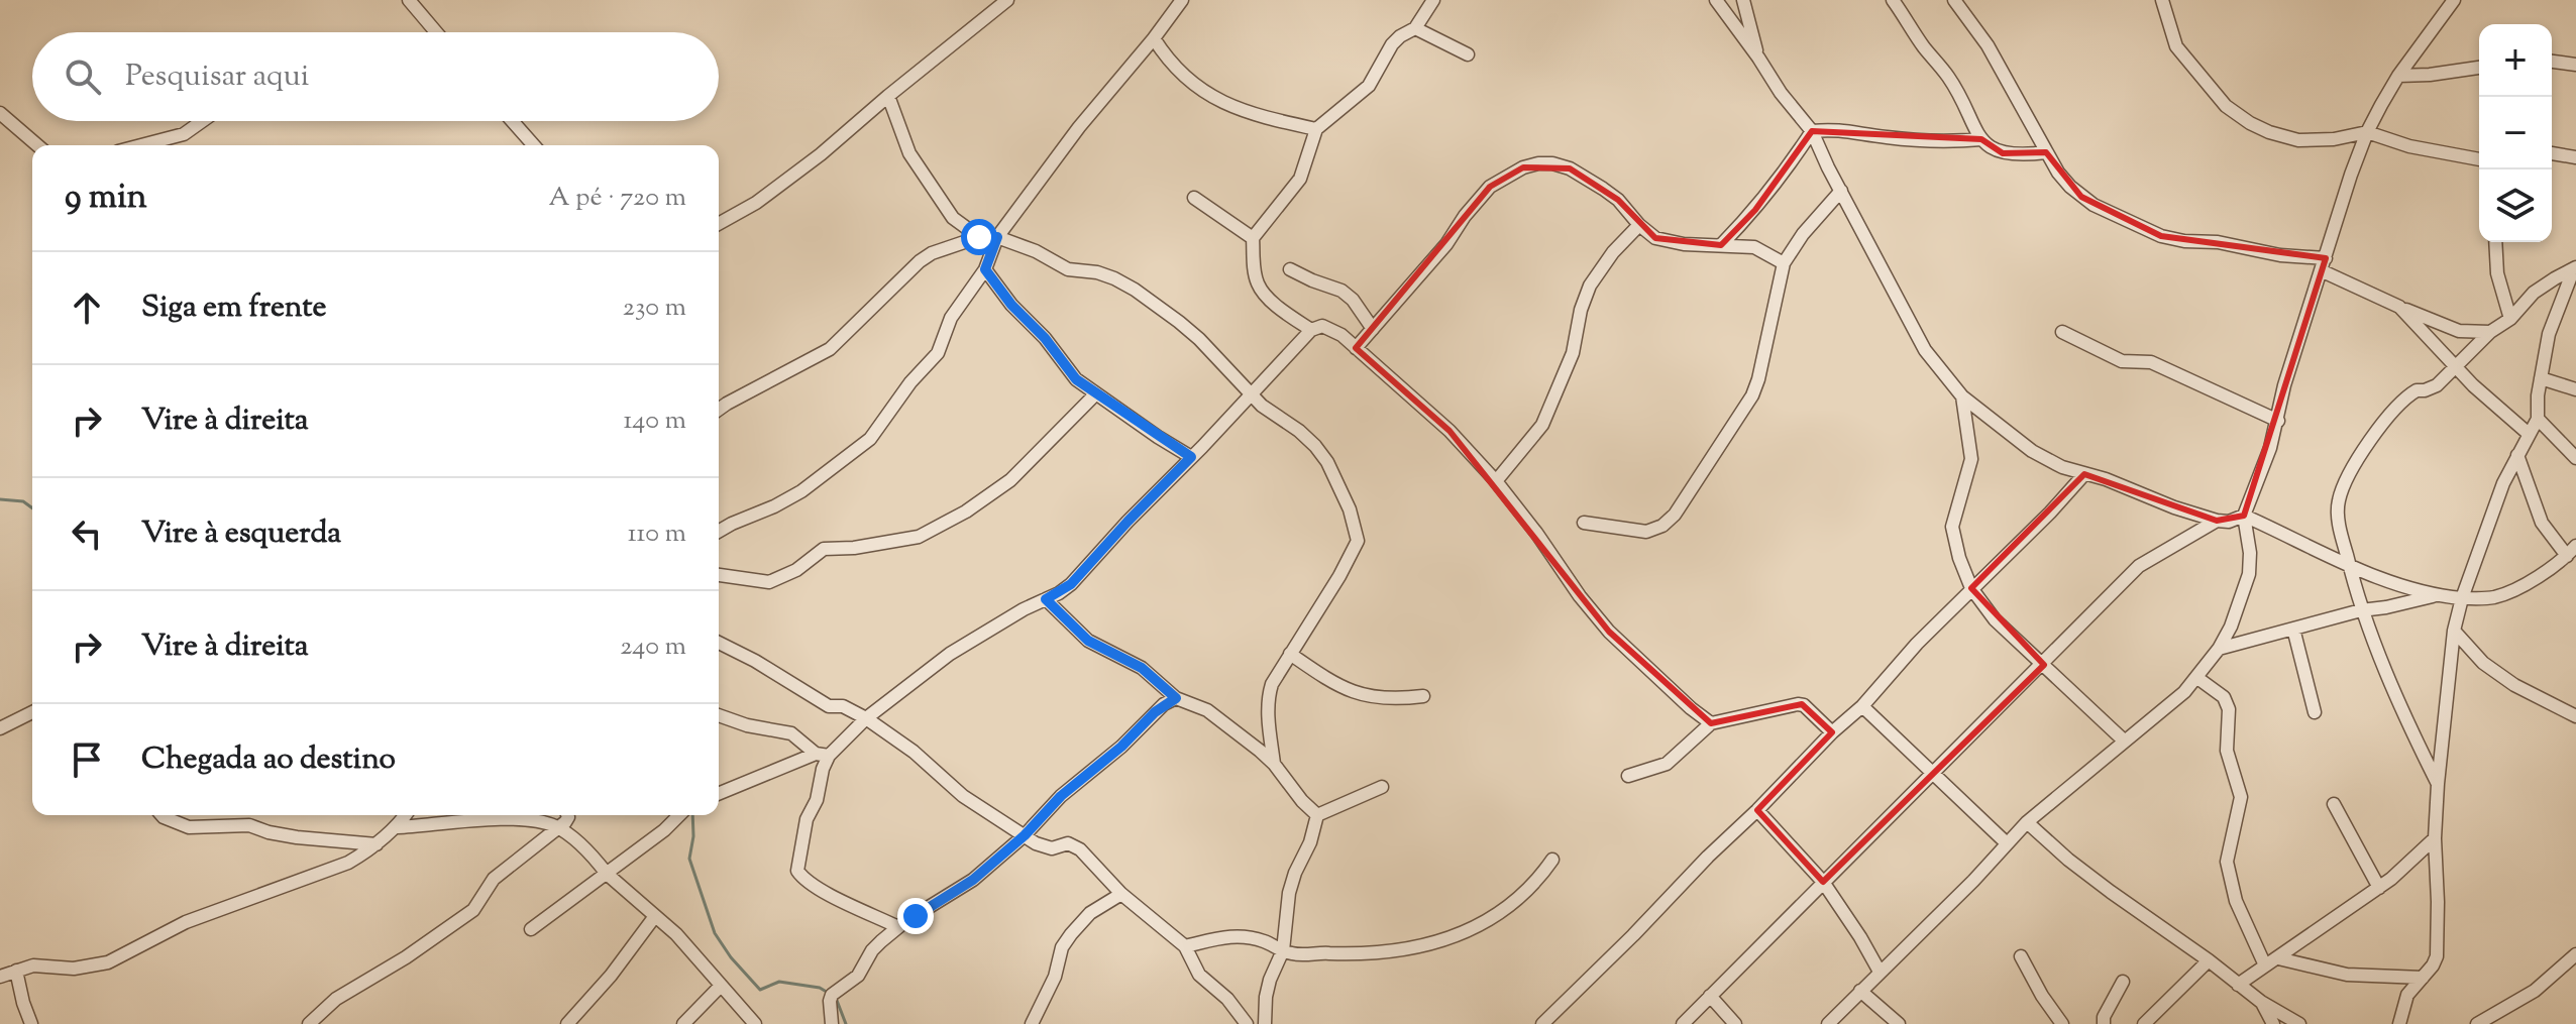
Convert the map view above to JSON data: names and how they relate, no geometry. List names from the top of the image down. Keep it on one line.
{"page":{"map_buttons":["+","−"],"search":"Pesquisar aqui","heading":["9 min","A pé · 720 m"],"list":[["Siga em frente","230 m"],["Vire à direita","140 m"],["Vire à esquerda","110 m"],["Vire à direita","240 m"],"Chegada ao destino"]}}
